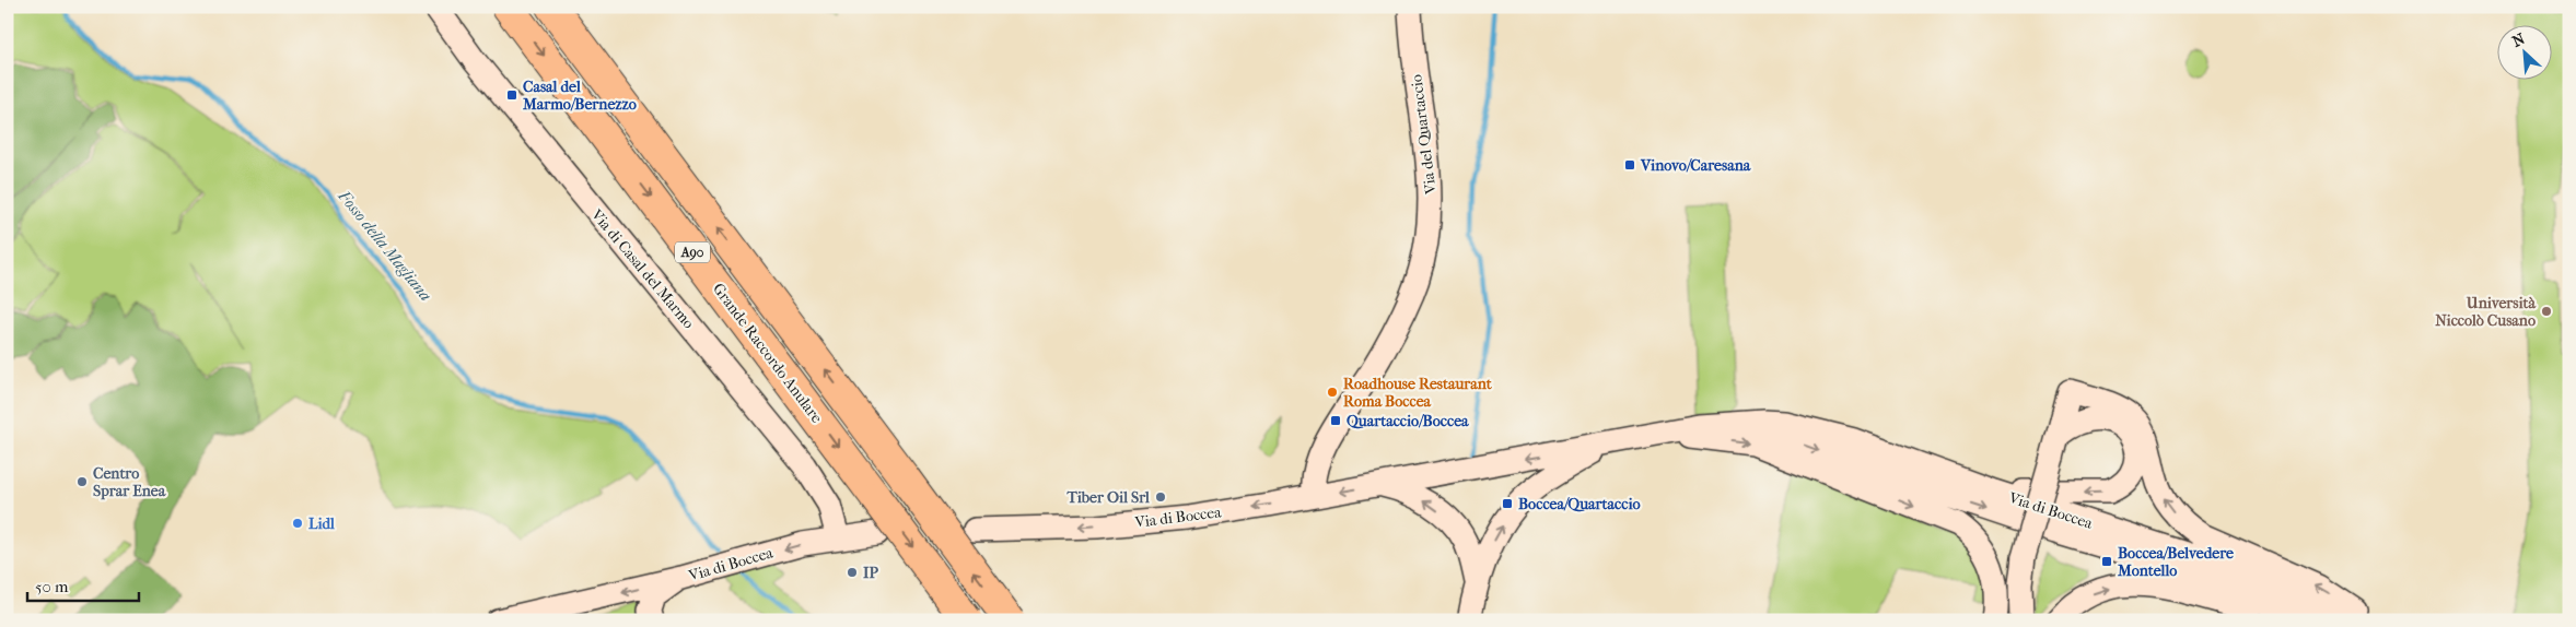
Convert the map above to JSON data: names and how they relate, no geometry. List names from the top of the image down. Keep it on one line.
{"streets":{"highway":["A90","Grande Raccordo Anulare"],"main road":["Via del Quartaccio","Via di Casal del Marmo","Via di Boccea"]},"crossings":[["Via del Quartaccio","Via di Boccea"],["Via di Casal del Marmo","Via di Boccea"]],"water":["Fosso della Magliana"],"places":{"transit":["Casal del Marmo/Bernezzo","Vinovo/Caresana","Quartaccio/Boccea","Boccea/Quartaccio","Boccea/Belvedere Montello"],"other":["Università Niccolò Cusano","Roadhouse Restaurant Roma Boccea","Centro Sprar Enea","Tiber Oil Srl","Lidl","IP"]},"scale_bar":"50 m","north":"top left"}
